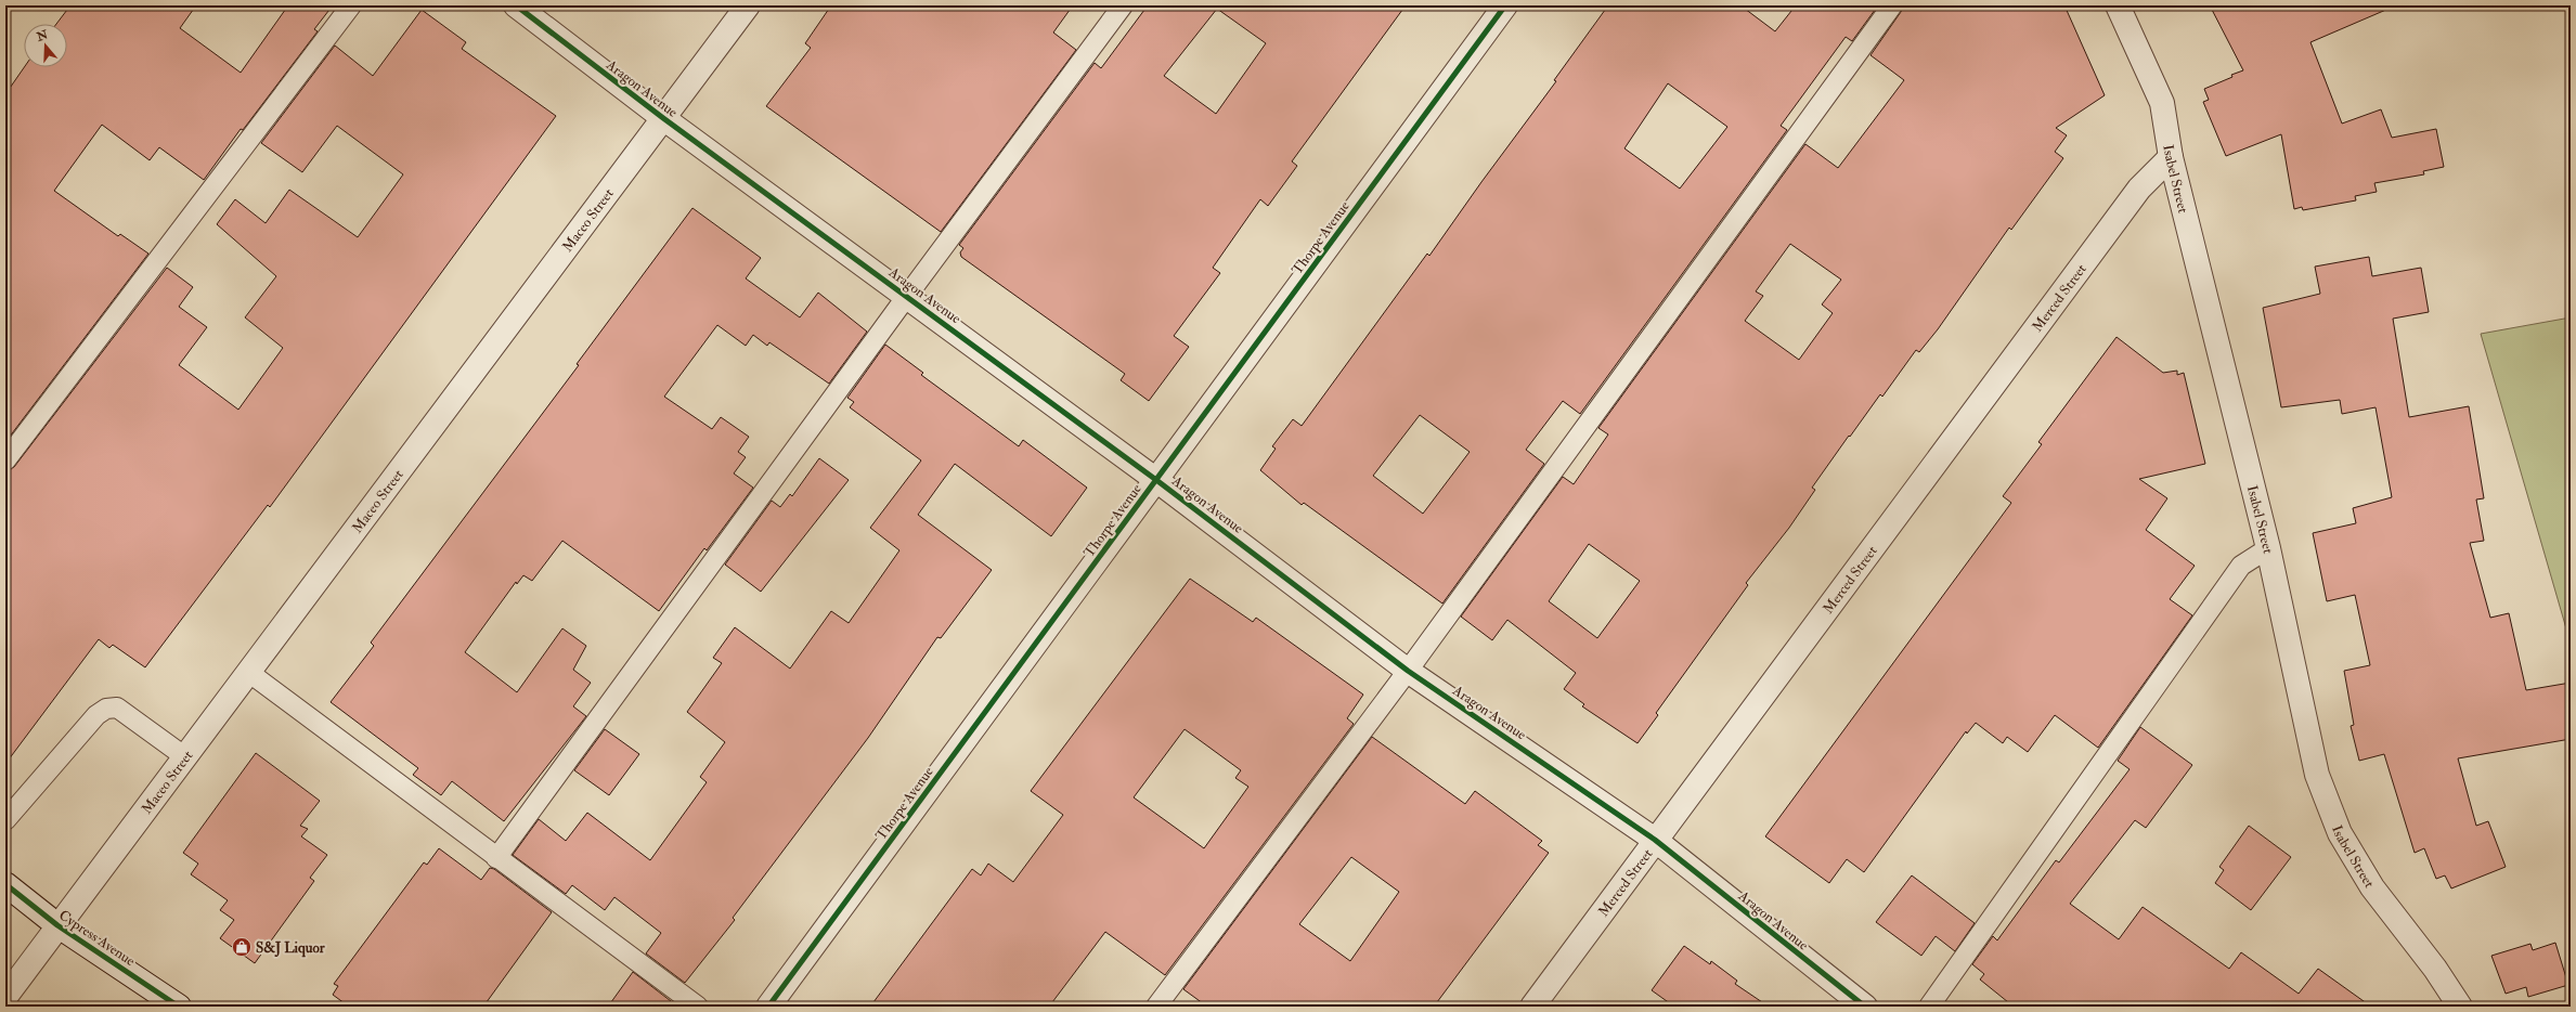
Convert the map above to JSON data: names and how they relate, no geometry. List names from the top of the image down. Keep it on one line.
{"streets":{"street":["Aragon Avenue","Isabel Street","Maceo Street","Thorpe Avenue","Merced Street","Cypress Avenue"]},"crossings":[["Aragon Avenue","Maceo Street"],["Aragon Avenue","Thorpe Avenue"],["Aragon Avenue","Merced Street"],["Isabel Street","Merced Street"],["Maceo Street","Cypress Avenue"]],"places":{"shop":["S&J Liquor"]},"north":"top"}
